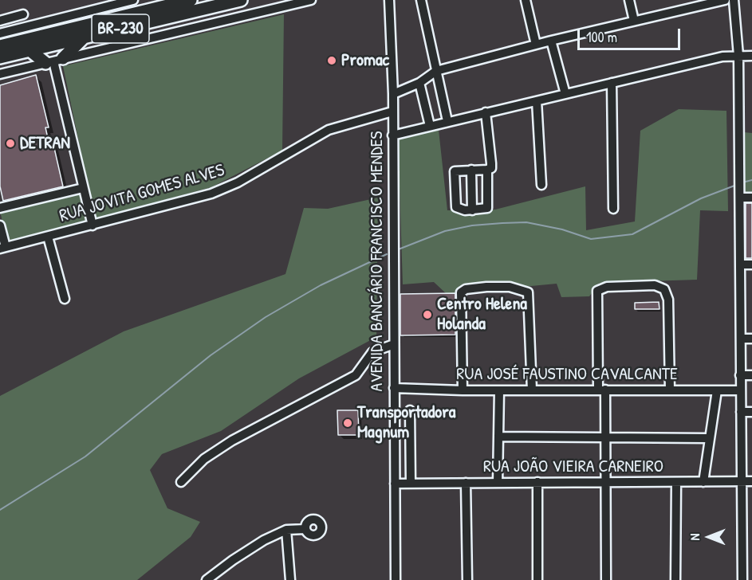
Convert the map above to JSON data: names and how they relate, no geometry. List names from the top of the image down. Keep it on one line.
{"streets":{"highway":["BR-230"],"street":["RUA JOVITA GOMES ALVES","AVENIDA BANCÁRIO FRANCISCO MENDES","RUA JOSÉ FAUSTINO CAVALCANTE","RUA JOÃO VIEIRA CARNEIRO"]},"crossings":[["RUA JOVITA GOMES ALVES","AVENIDA BANCÁRIO FRANCISCO MENDES"],["AVENIDA BANCÁRIO FRANCISCO MENDES","RUA JOSÉ FAUSTINO CAVALCANTE"],["AVENIDA BANCÁRIO FRANCISCO MENDES","RUA JOÃO VIEIRA CARNEIRO"]],"places":["Promac","DETRAN","Centro Helena Holanda","Transportadora Magnum"],"scale_bar":"100 m","north":"left"}
